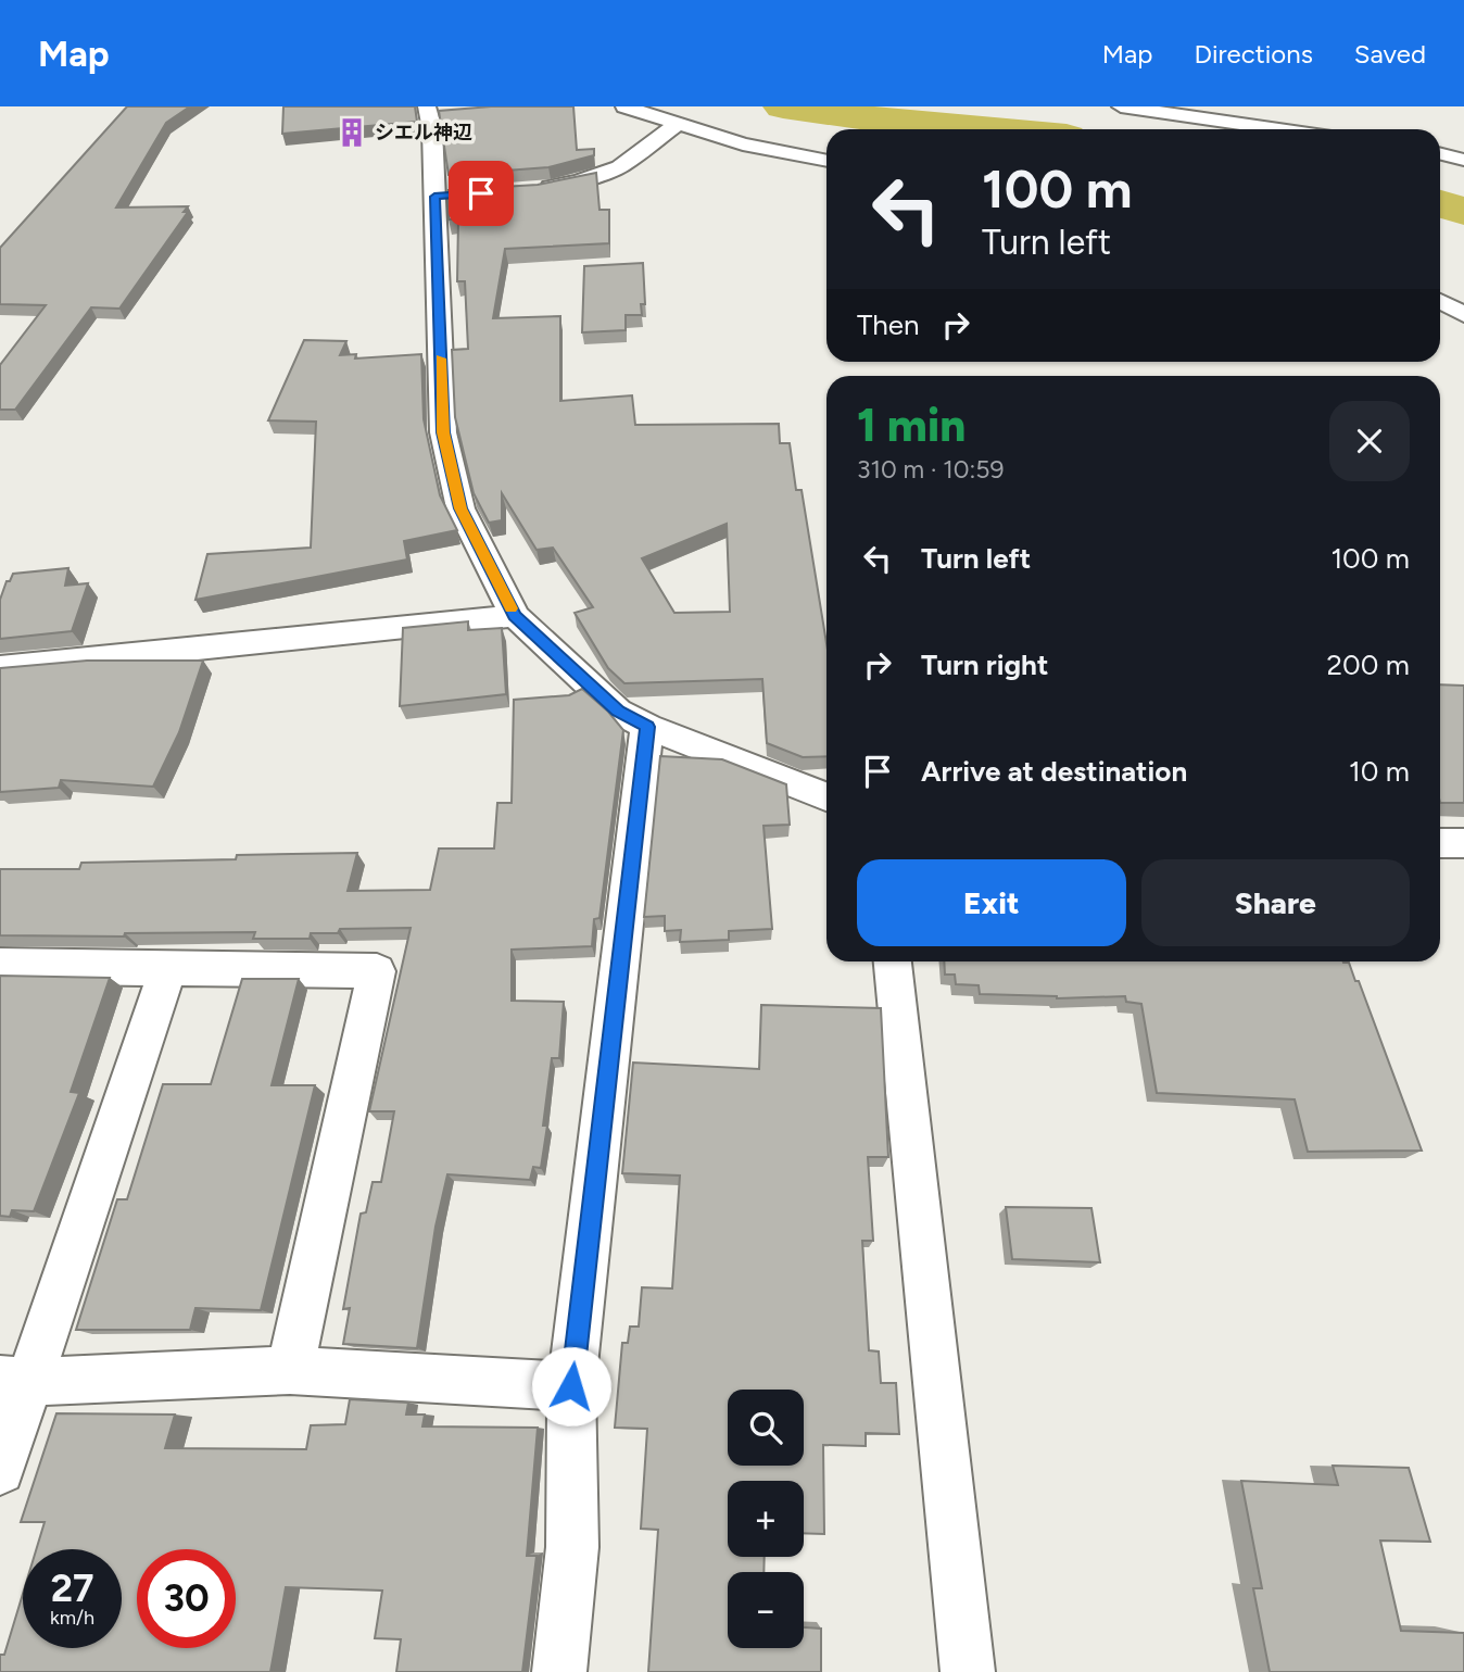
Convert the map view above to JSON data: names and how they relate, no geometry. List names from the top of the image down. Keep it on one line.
{"places":{"building":["シエル神辺"]},"page":{"header":"Map","nav":["Map","Directions","Saved"],"turn":["100 m","Turn left"],"then":"Then","heading":["1 min","310 m · 10:59"],"list":[{"name":"Turn left","value":"100 m"},{"name":"Turn right","value":"200 m"},{"name":"Arrive at destination","value":"10 m"}],"buttons":["Exit","Share"],"map_buttons":["+","−"],"speed":"27 km/h","limit":"30"}}
